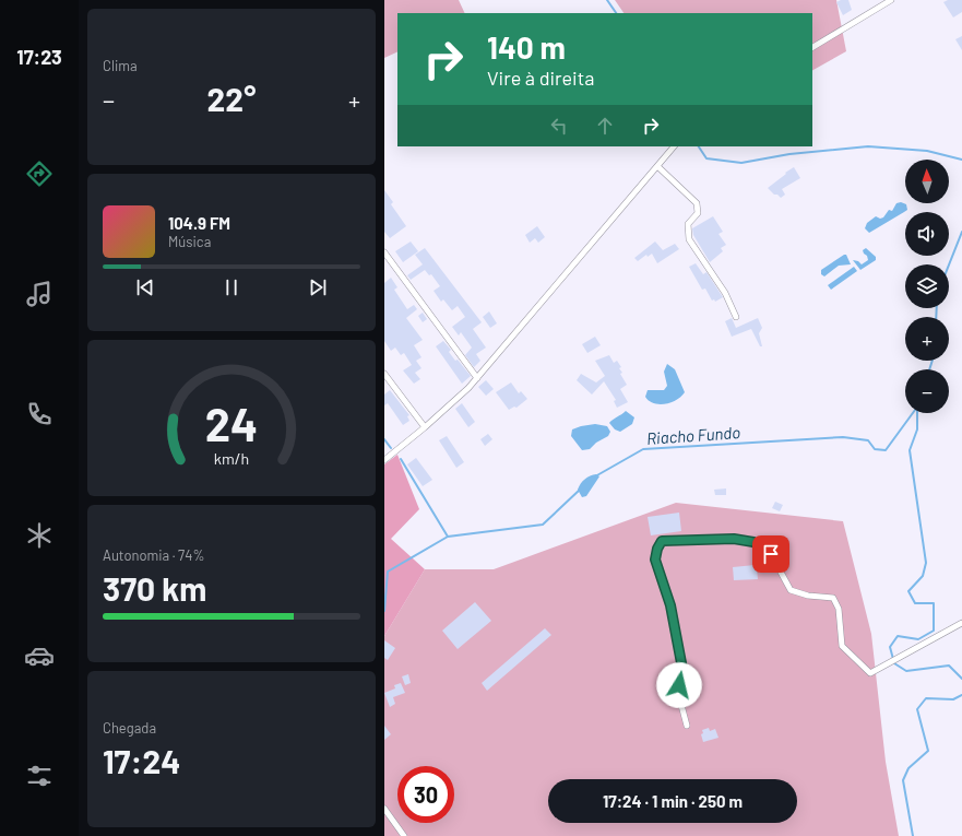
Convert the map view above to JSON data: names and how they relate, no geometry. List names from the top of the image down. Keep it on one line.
{"water":["Riacho Fundo"],"north":"top","page":{"tabs":"17:23","tile":["Clima",["Autonomia · 74%","370 km"],["Chegada","17:24"]],"turn":["140 m","Vire à direita"],"heat":["−","22°","+"],"map_buttons":["+","−"],"song":["104.9 FM","Música"],"limit":"30","trip":"17:24 · 1 min · 250 m","gauge":["24","km/h"]}}
